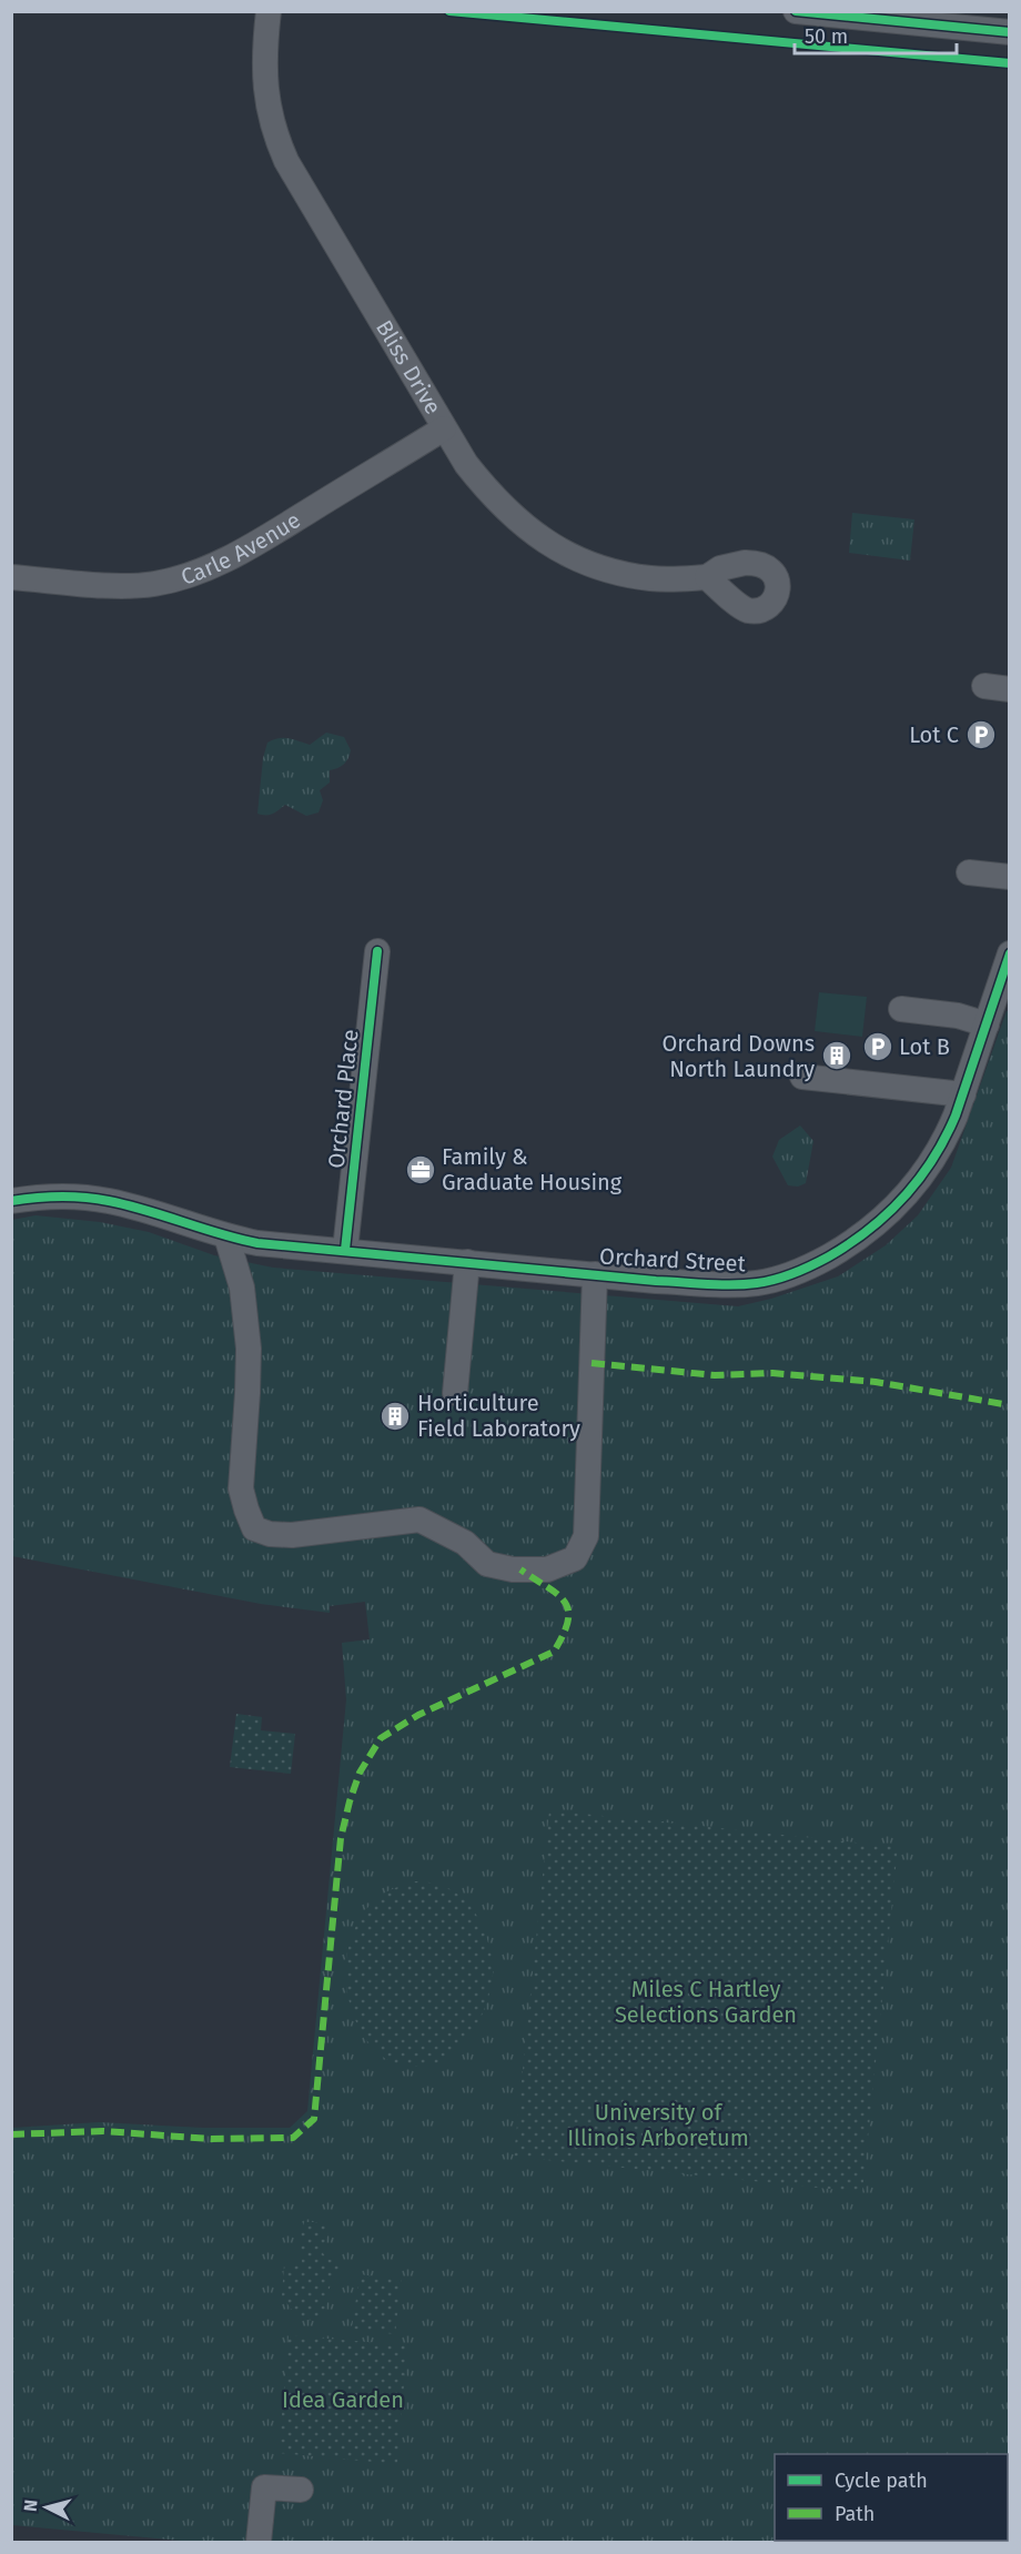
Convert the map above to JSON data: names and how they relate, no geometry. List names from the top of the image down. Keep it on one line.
{"streets":{"street":["Bliss Drive","Carle Avenue","Orchard Place","Orchard Street"]},"crossings":[["Bliss Drive","Carle Avenue"],["Orchard Place","Orchard Street"]],"parks":["Miles C Hartley Selections Garden","University of Illinois Arboretum","Idea Garden"],"places":{"parking":["Lot C","Lot B"],"building":["Orchard Downs North Laundry","Horticulture Field Laboratory"],"office":["Family & Graduate Housing"]},"legend":["Cycle path","Path"],"scale_bar":"50 m","north":"left"}
